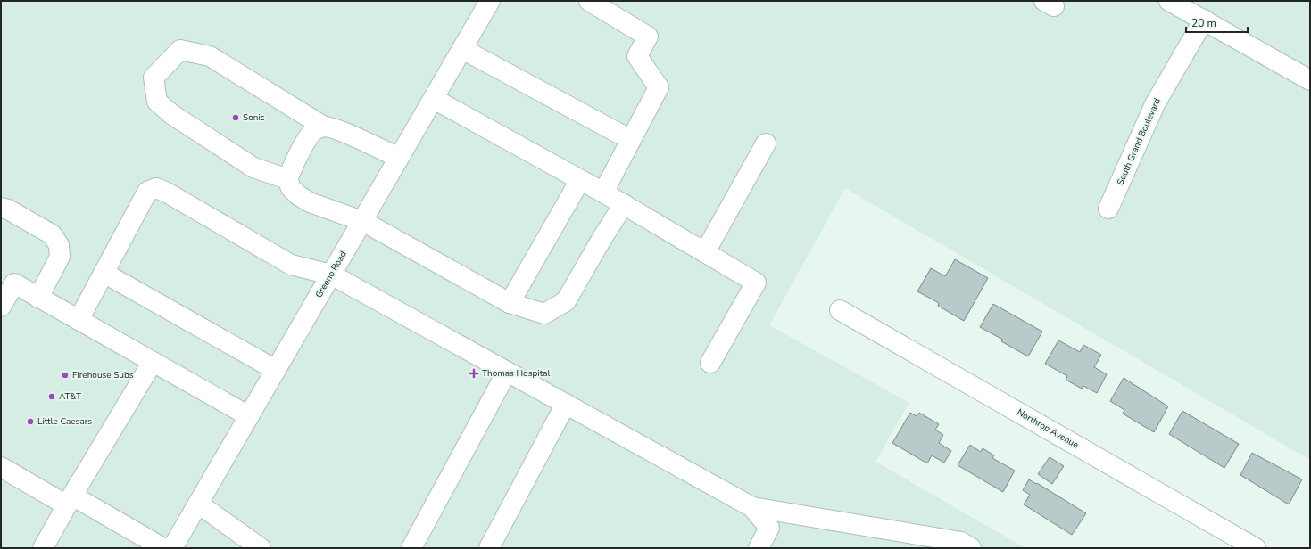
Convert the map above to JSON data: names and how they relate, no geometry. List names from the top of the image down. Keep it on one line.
{"streets":{"street":["South Grand Boulevard","Greeno Road","Northrop Avenue"]},"places":{"other":["Sonic","Firehouse Subs","AT&T","Little Caesars"],"health":["Thomas Hospital"]},"scale_bar":"20 m"}
